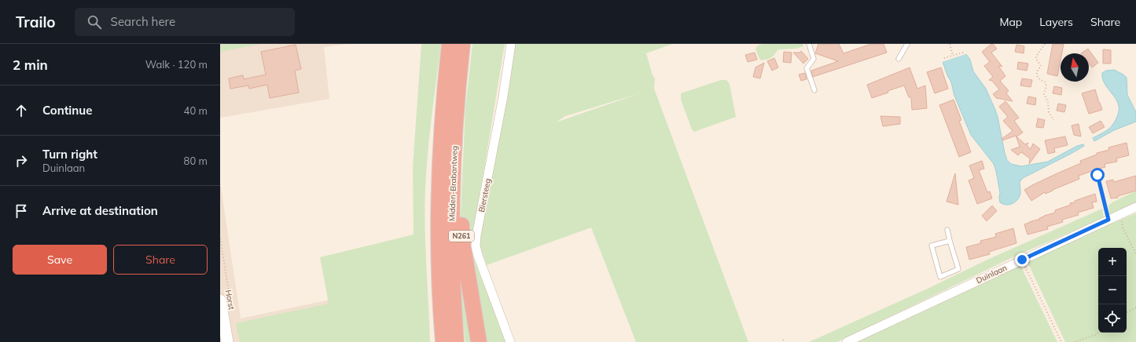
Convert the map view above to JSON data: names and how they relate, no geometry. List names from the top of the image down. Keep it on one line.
{"streets":{"highway":["Midden-Brabantweg","N261"],"street":["Biersteeg","Duinlaan","Horst"]},"crossings":[["Midden-Brabantweg","N261"]],"north":"top","page":{"header":"Trailo","search":"Search here","nav":["Map","Layers","Share"],"heading":["2 min","Walk · 120 m"],"list":[["Continue","40 m"],["Turn right","Duinlaan","80 m"],"Arrive at destination"],"buttons":["Save","Share"],"map_buttons":["+","−"]}}
